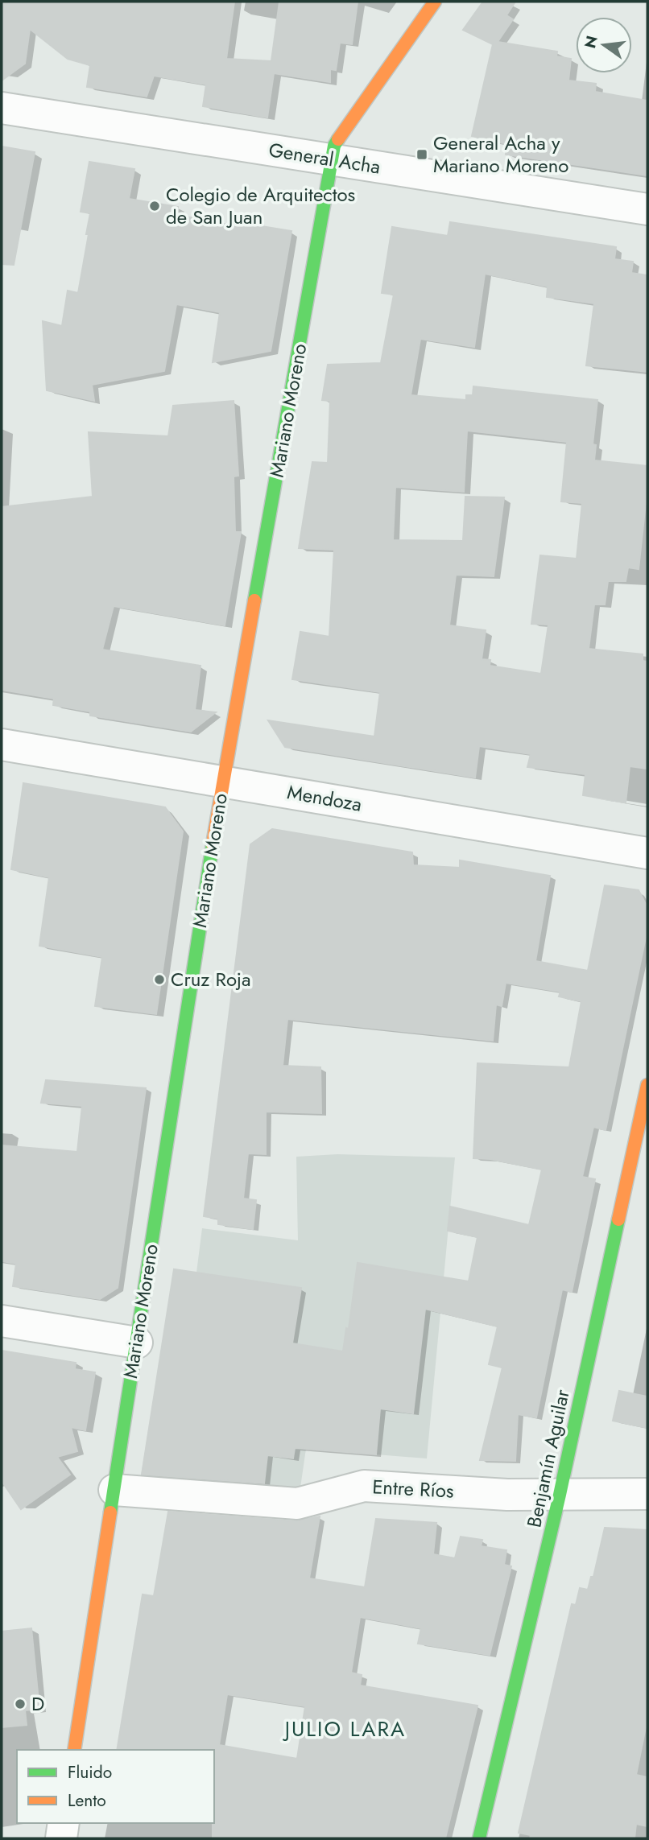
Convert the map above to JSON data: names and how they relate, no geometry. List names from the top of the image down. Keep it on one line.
{"streets":{"street":["General Acha","Mariano Moreno","Mendoza","Benjamín Aguilar","Entre Ríos"]},"crossings":[["General Acha","Mariano Moreno"],["Mariano Moreno","Mendoza"],["Mariano Moreno","Entre Ríos"],["Benjamín Aguilar","Entre Ríos"]],"districts":["JULIO LARA"],"places":{"transit":["General Acha y Mariano Moreno"],"other":["Colegio de Arquitectos de San Juan","Cruz Roja","D"]},"legend":["Fluido","Lento"],"north":"left"}
